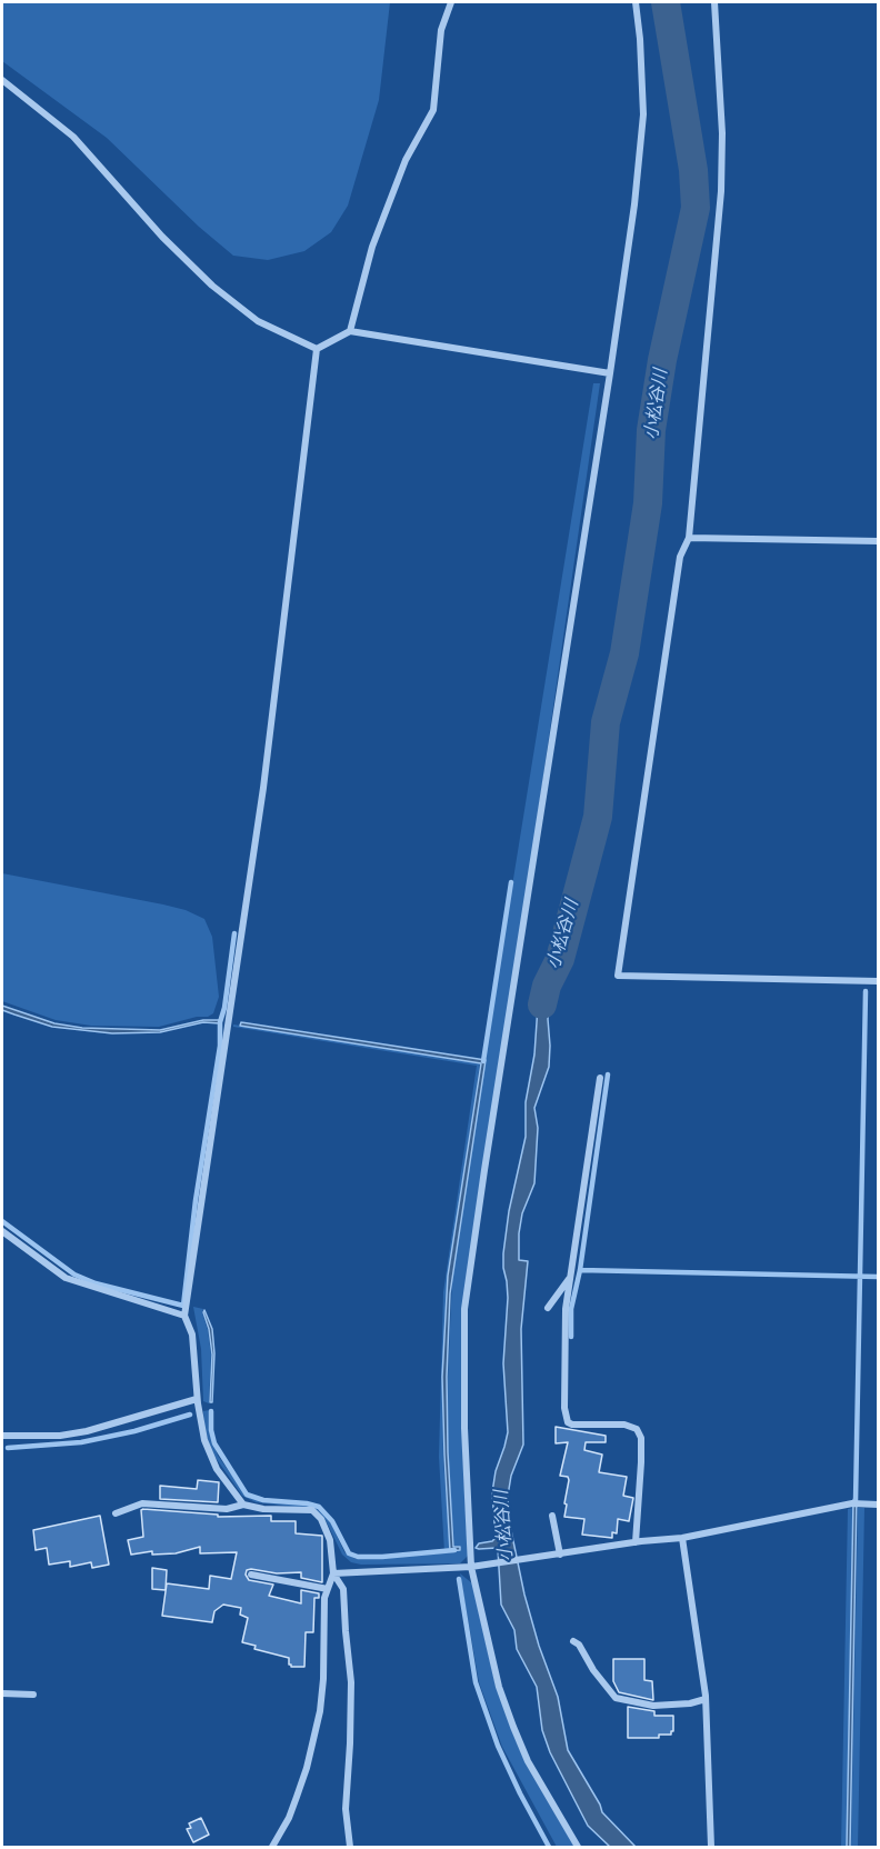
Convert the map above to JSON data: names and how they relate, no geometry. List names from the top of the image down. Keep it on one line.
{"water":["小松谷川"]}
